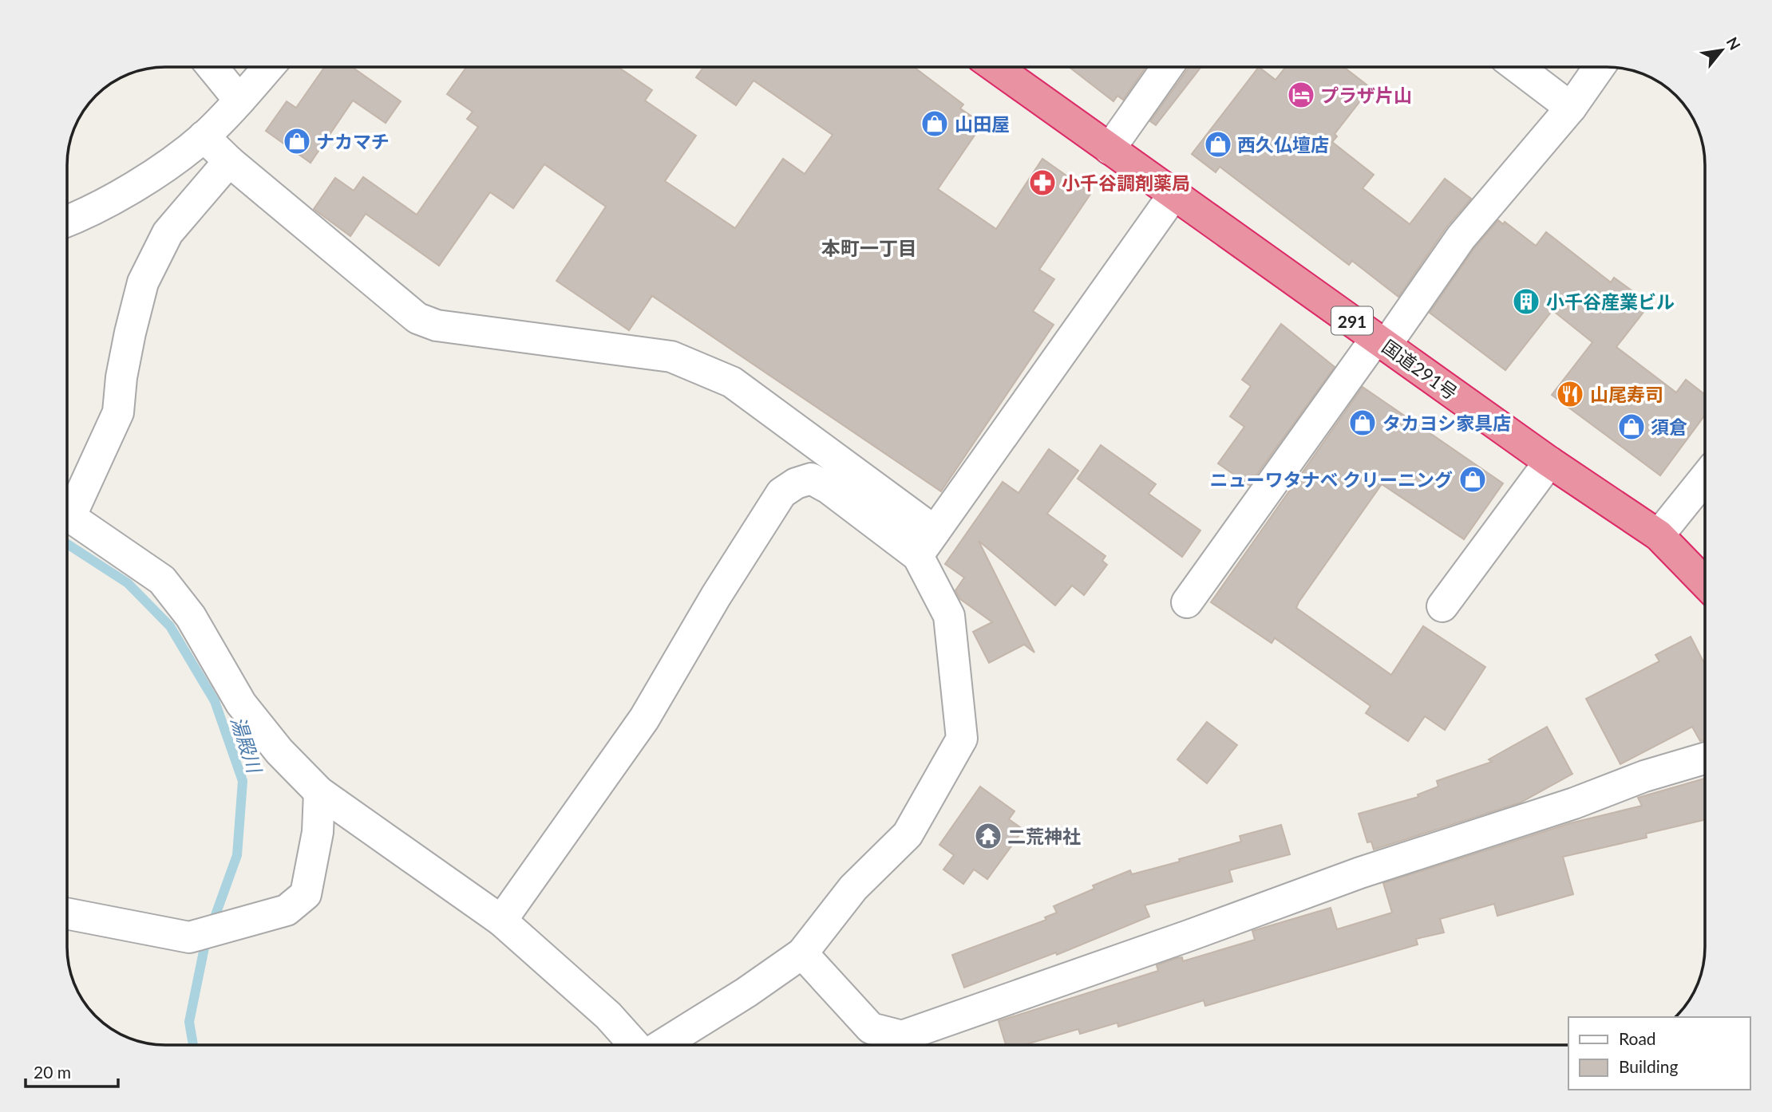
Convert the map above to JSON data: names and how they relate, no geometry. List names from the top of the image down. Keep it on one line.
{"streets":{"highway":["291","国道291号"]},"districts":["本町一丁目"],"water":["湯殿川"],"places":{"hotel":["プラザ片山"],"shop":["山田屋","ナカマチ","西久仏壇店","タカヨシ家具店","須倉","ニューワタナベ クリーニング"],"pharmacy":["小千谷調剤薬局"],"building":["小千谷産業ビル"],"restaurant":["山尾寿司"],"temple":["二荒神社"]},"legend":["Road","Building"],"scale_bar":"20 m","north":"top right"}
